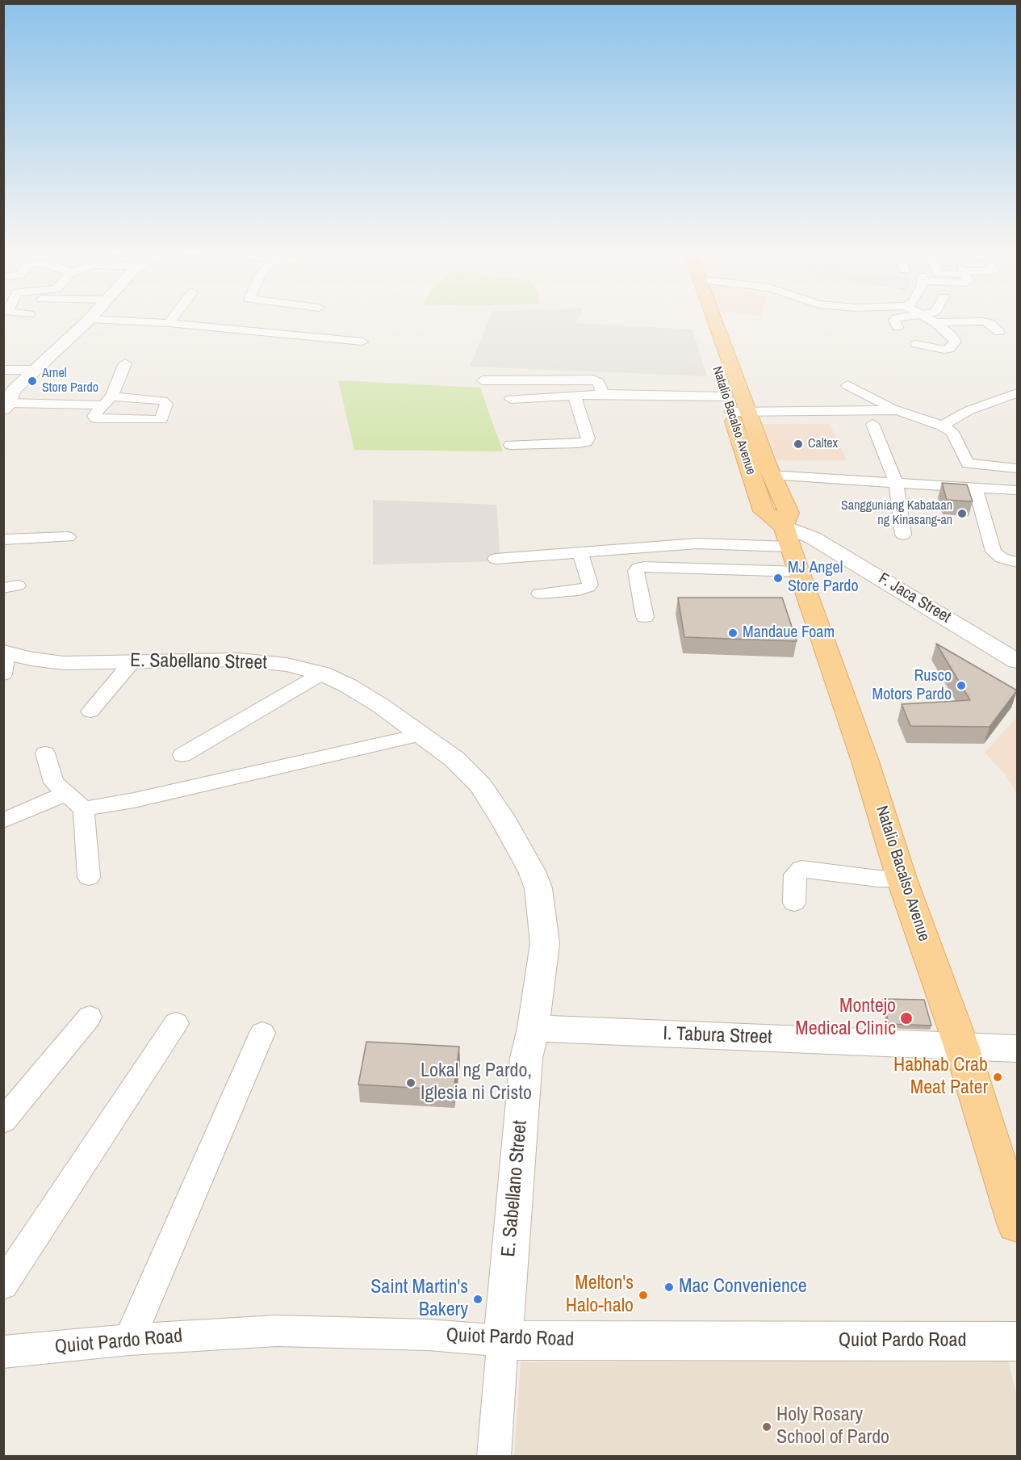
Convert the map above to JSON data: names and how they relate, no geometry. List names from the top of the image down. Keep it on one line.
{"streets":{"main road":["Natalio Bacalso Avenue"],"street":["F. Jaca Street","E. Sabellano Street","I. Tabura Street","Quiot Pardo Road"]},"crossings":[["Natalio Bacalso Avenue","F. Jaca Street"],["Natalio Bacalso Avenue","I. Tabura Street"],["E. Sabellano Street","I. Tabura Street"],["E. Sabellano Street","Quiot Pardo Road"]],"places":["Arnel Store Pardo","Caltex","Sangguniang Kabataan ng Kinasang-an","MJ Angel Store Pardo","Mandaue Foam","Rusco Motors Pardo","Montejo Medical Clinic","Habhab Crab Meat Pater","Lokal ng Pardo, Iglesia ni Cristo","Mac Convenience","Melton's Halo-halo","Saint Martin's Bakery","Holy Rosary School of Pardo"]}
